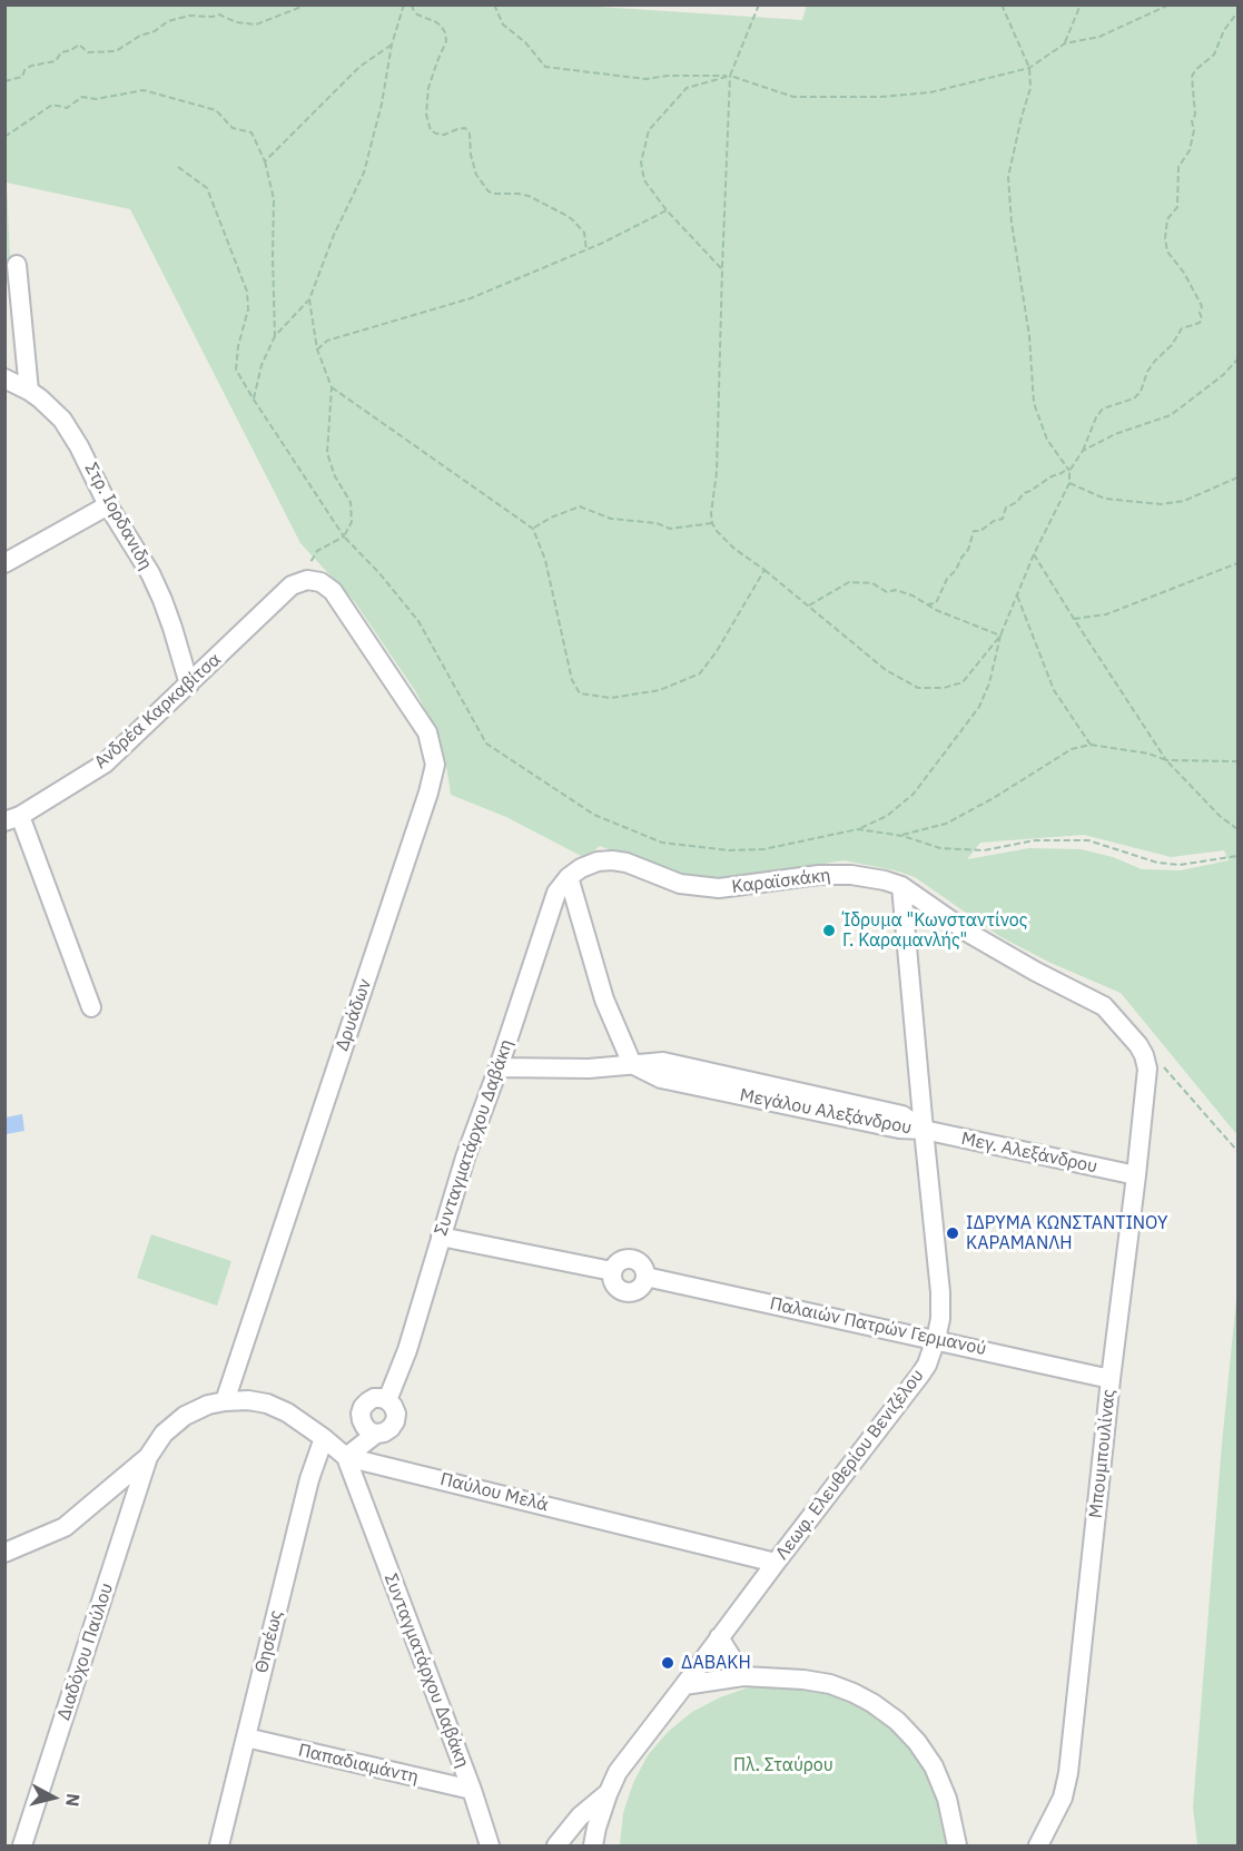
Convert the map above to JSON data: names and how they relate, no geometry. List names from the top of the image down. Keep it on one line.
{"streets":{"street":["Στρ. Ιορδανιδη","Ανδρέα Καρκαβίτσα","Καραϊσκάκη","Δρυάδων","Μεγάλου Αλεξάνδρου","Συνταγματάρχου Δαβάκη","Μεγ. Αλεξάνδρου","Παλαιών Πατρών Γερμανού","Μπουμπουλίνας","Λεωφ. Ελευθερίου Βενιζέλου","Παύλου Μελά","Θησέως","Διαδόχου Παύλου","Παπαδιαμάντη"]},"crossings":[["Στρ. Ιορδανιδη","Ανδρέα Καρκαβίτσα"],["Ανδρέα Καρκαβίτσα","Δρυάδων"],["Καραϊσκάκη","Συνταγματάρχου Δαβάκη"],["Καραϊσκάκη","Μπουμπουλίνας"],["Καραϊσκάκη","Λεωφ. Ελευθερίου Βενιζέλου"],["Δρυάδων","Παύλου Μελά"],["Μεγάλου Αλεξάνδρου","Μεγ. Αλεξάνδρου"],["Μεγάλου Αλεξάνδρου","Λεωφ. Ελευθερίου Βενιζέλου"],["Συνταγματάρχου Δαβάκη","Παλαιών Πατρών Γερμανού"],["Συνταγματάρχου Δαβάκη","Παύλου Μελά"],["Συνταγματάρχου Δαβάκη","Παπαδιαμάντη"],["Μεγ. Αλεξάνδρου","Μπουμπουλίνας"],["Μεγ. Αλεξάνδρου","Λεωφ. Ελευθερίου Βενιζέλου"],["Παλαιών Πατρών Γερμανού","Μπουμπουλίνας"],["Παλαιών Πατρών Γερμανού","Λεωφ. Ελευθερίου Βενιζέλου"],["Λεωφ. Ελευθερίου Βενιζέλου","Παύλου Μελά"],["Παύλου Μελά","Θησέως"],["Θησέως","Παπαδιαμάντη"]],"parks":["Πλ. Σταύρου"],"places":["Ίδρυμα \"Κωνσταντίνος Γ. Καραμανλής\"","ΙΔΡΥΜΑ ΚΩΝΣΤΑΝΤΙΝΟΥ ΚΑΡΑΜΑΝΛΗ","ΔΑΒΑΚΗ"],"north":"right"}
